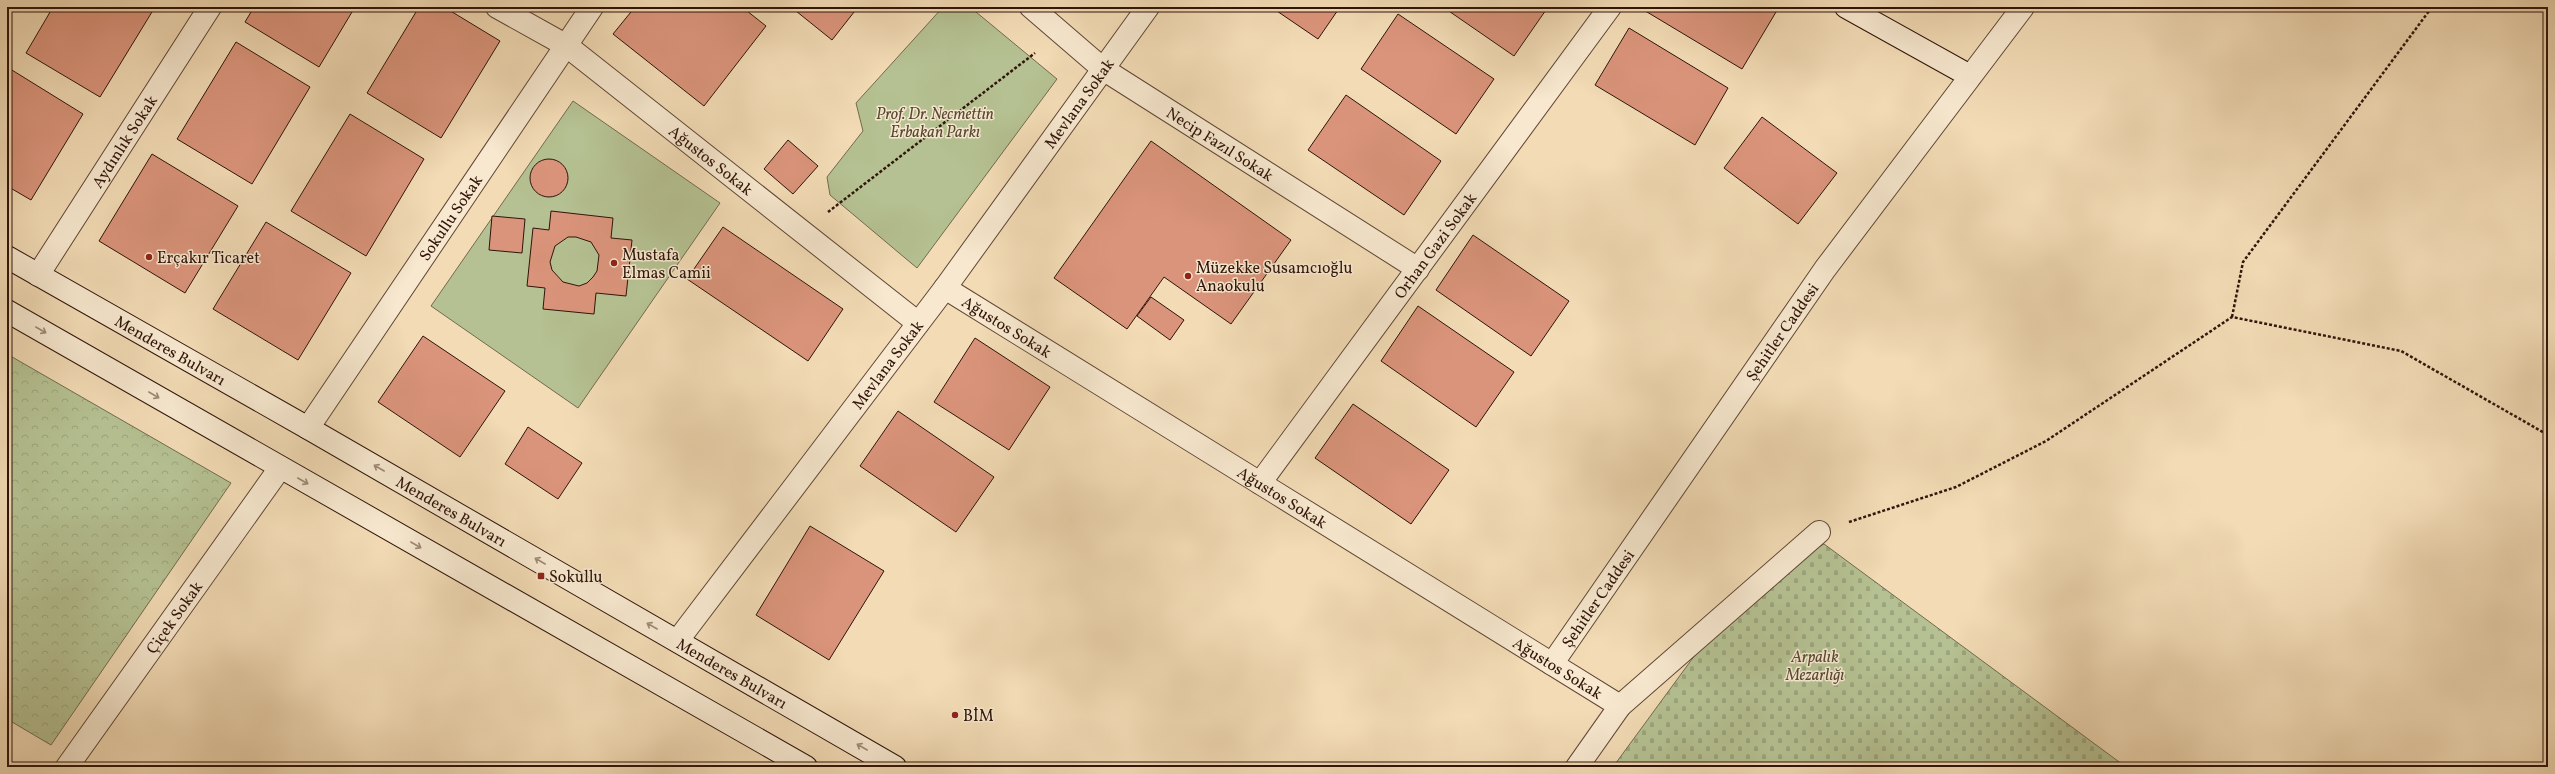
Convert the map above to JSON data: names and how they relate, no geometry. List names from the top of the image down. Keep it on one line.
{"streets":{"street":["Mevlana Sokak","Aydınlık Sokak","Necip Fazıl Sokak","Ağustos Sokak","Sokullu Sokak","Orhan Gazi Sokak","Şehitler Caddesi","Menderes Bulvarı","Çiçek Sokak"]},"crossings":[["Mevlana Sokak","Necip Fazıl Sokak"],["Mevlana Sokak","Ağustos Sokak"],["Mevlana Sokak","Menderes Bulvarı"],["Aydınlık Sokak","Menderes Bulvarı"],["Necip Fazıl Sokak","Orhan Gazi Sokak"],["Ağustos Sokak","Sokullu Sokak"],["Ağustos Sokak","Orhan Gazi Sokak"],["Ağustos Sokak","Şehitler Caddesi"],["Sokullu Sokak","Menderes Bulvarı"]],"parks":["Prof. Dr. Necmettin Erbakan Parkı","Arpalık Mezarlığı"],"places":{"other":["Erçakır Ticaret","Mustafa Elmas Camii","Müzekke Susamcıoğlu Anaokulu","BİM"],"transit":["Sokullu"]}}
